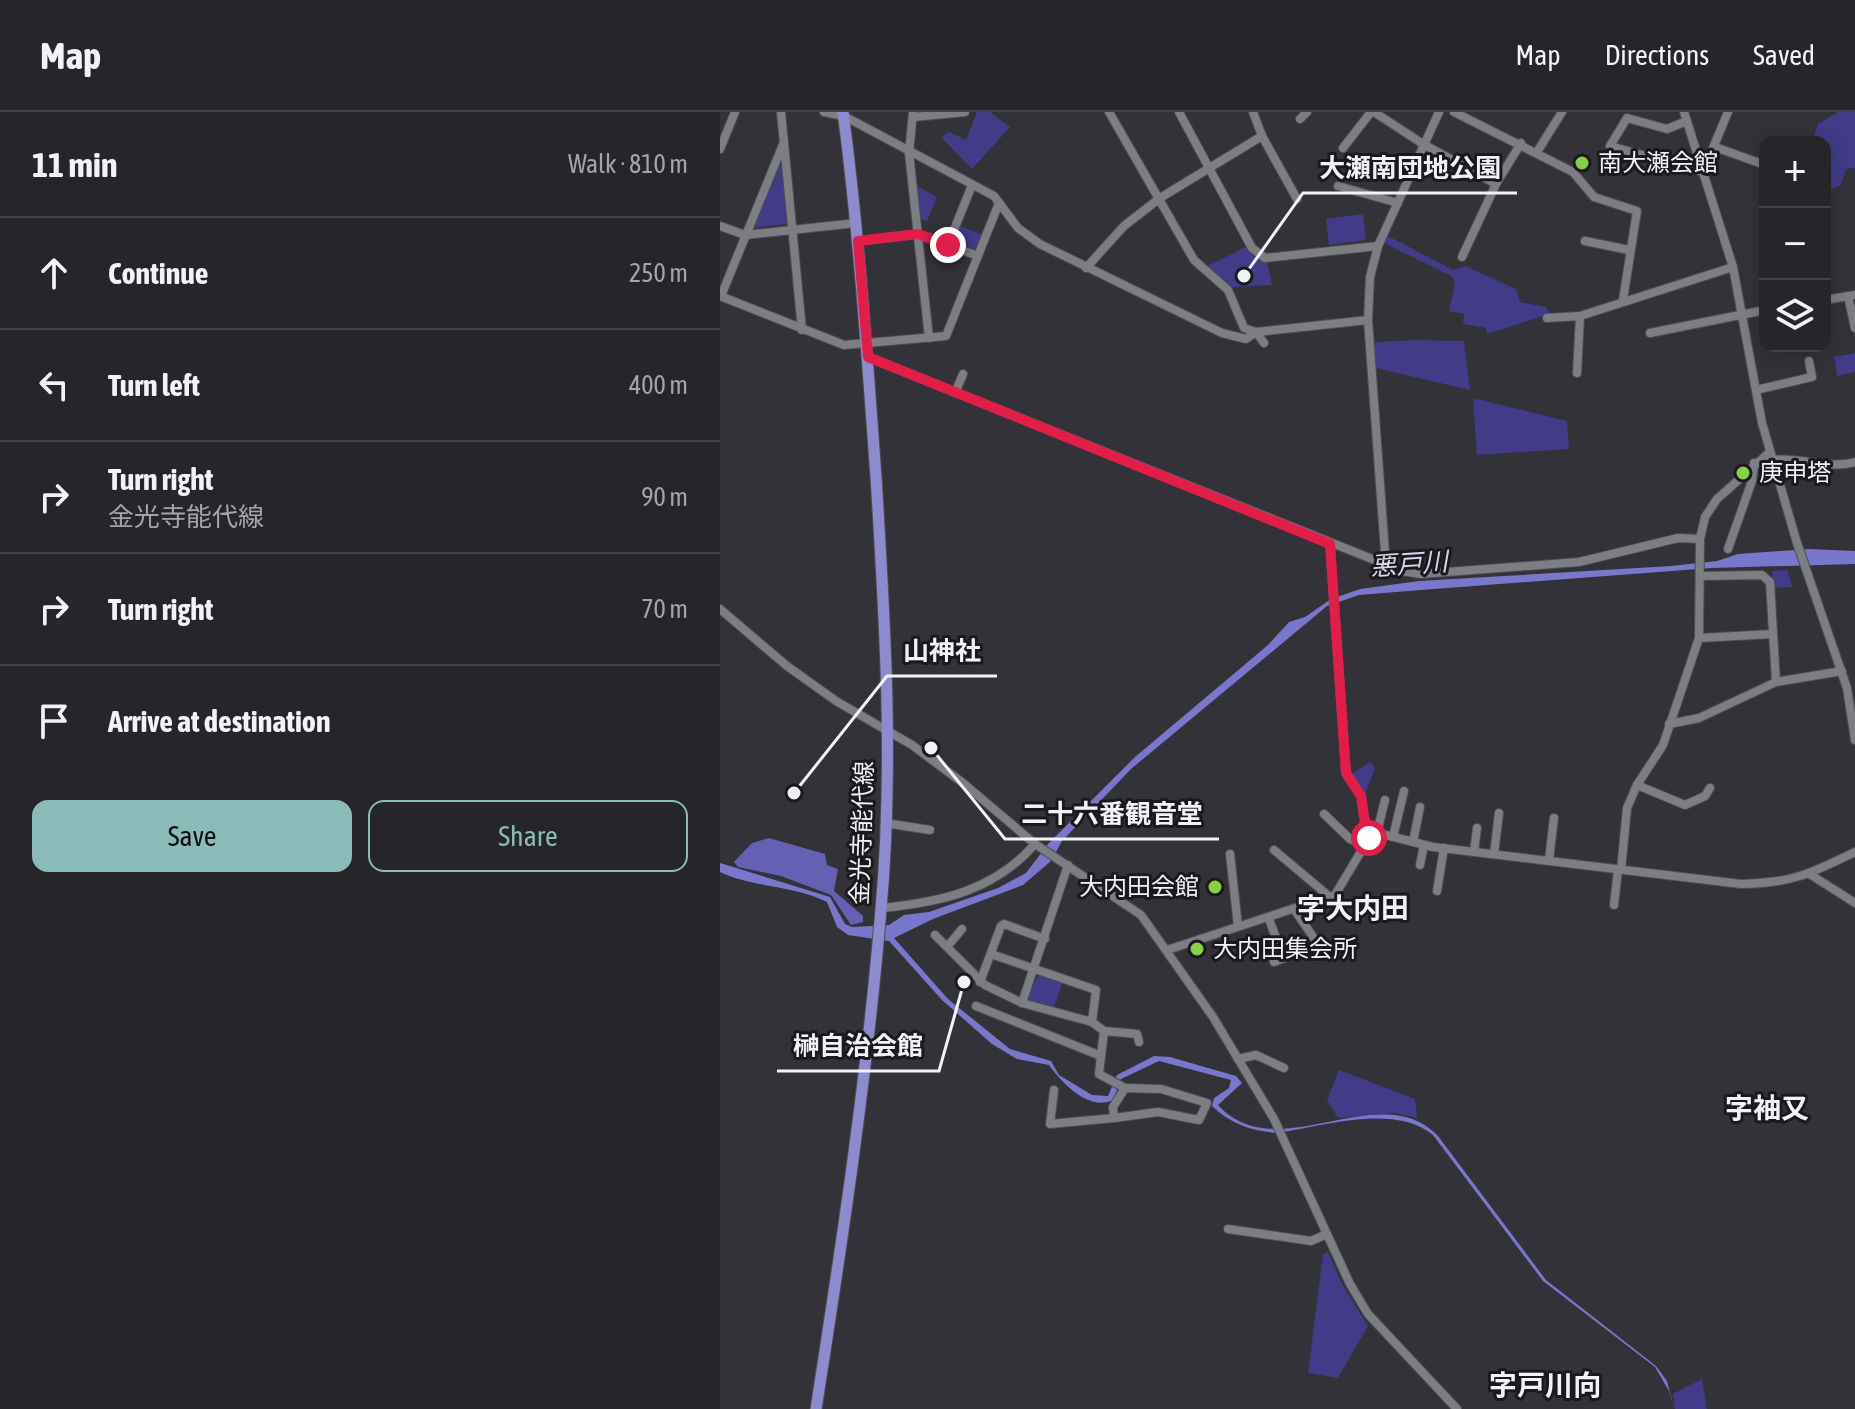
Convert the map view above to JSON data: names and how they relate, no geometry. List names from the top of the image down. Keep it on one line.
{"streets":{"main road":["金光寺能代線"]},"districts":["字大内田","字袖又","字戸川向"],"water":["悪戸川"],"places":["南大瀬会館","大瀬南団地公園","庚申塔","二十六番観音堂","山神社","大内田会館","大内田集会所","榊自治会館"],"page":{"header":"Map","nav":["Map","Directions","Saved"],"heading":["11 min","Walk · 810 m"],"map_buttons":["+","−"],"list":[["Continue","250 m"],["Turn left","400 m"],["Turn right","金光寺能代線","90 m"],["Turn right","70 m"],"Arrive at destination"],"buttons":["Save","Share"]}}
